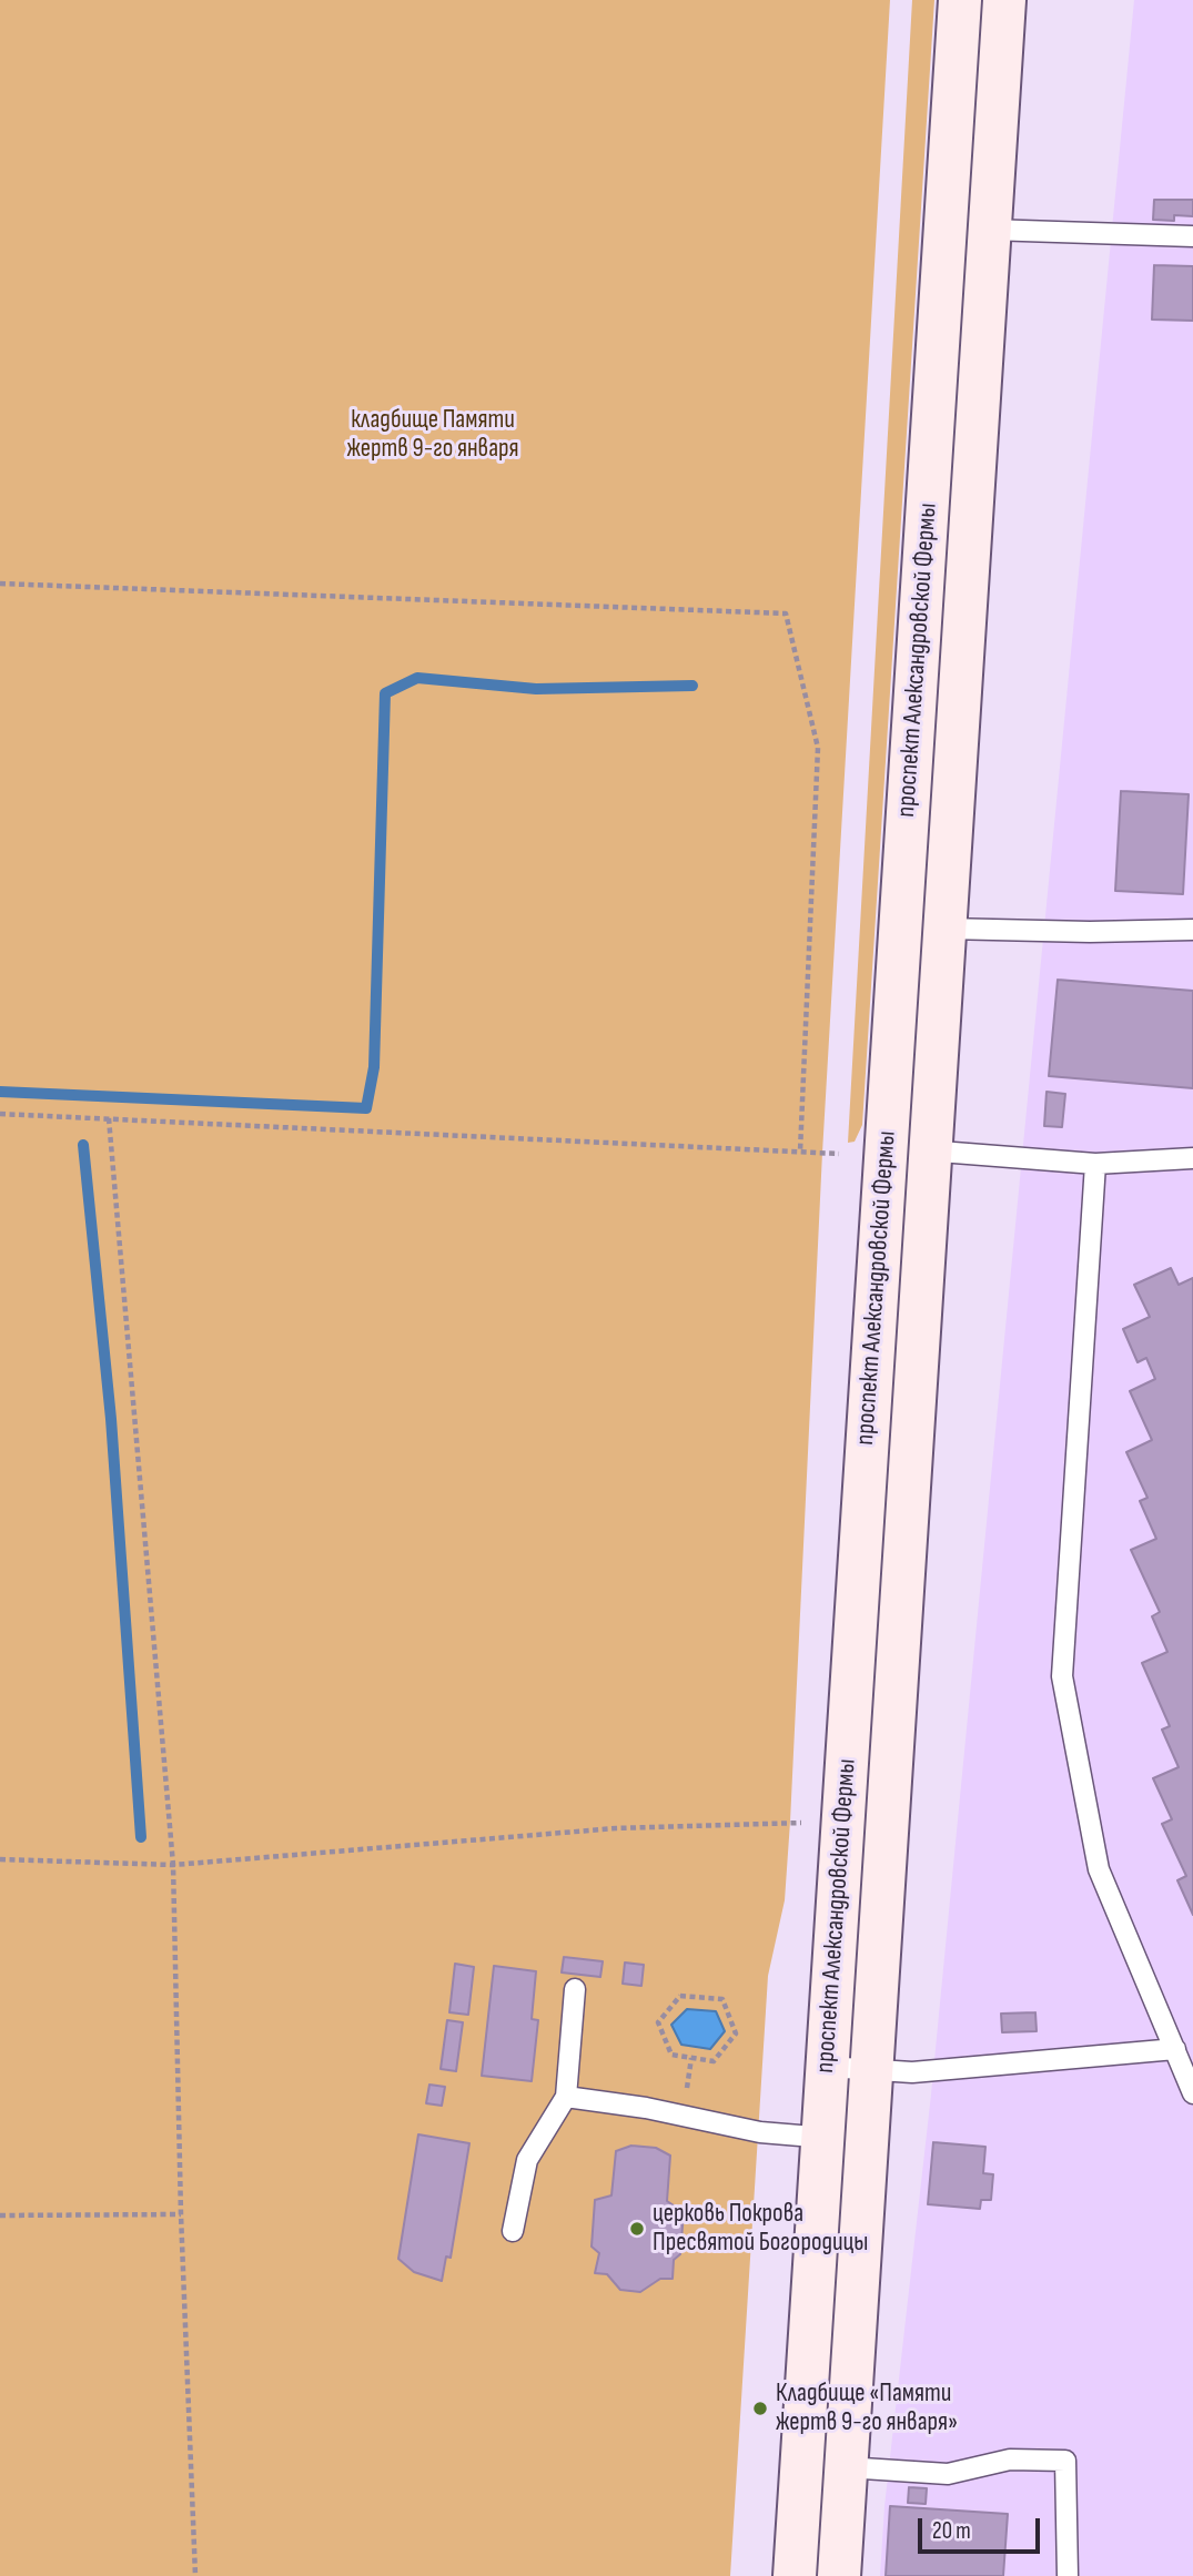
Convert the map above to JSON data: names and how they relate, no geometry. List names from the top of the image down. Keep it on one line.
{"streets":{"main road":["проспект Александровской Фермы"]},"parks":["кладбище Памяти жертв 9-го января"],"places":["церковь Покрова Пресвятой Богородицы","Кладбище «Памяти жертв 9-го января»"],"scale_bar":"20 m"}
